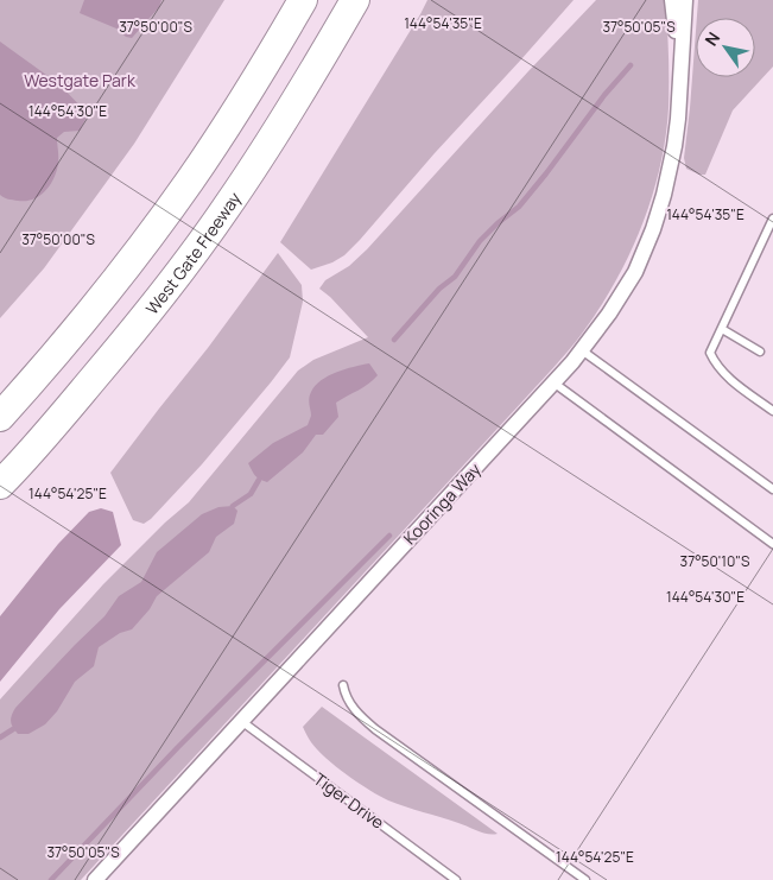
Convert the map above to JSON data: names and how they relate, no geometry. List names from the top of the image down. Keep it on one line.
{"streets":{"highway":["West Gate Freeway"],"street":["Kooringa Way"],"lane":["Tiger Drive"]},"crossings":[["Kooringa Way","Tiger Drive"]],"parks":["Westgate Park"],"north":"top left","coordinates":["144°54'35\"E","37°50'00\"S","37°50'05\"S","144°54'30\"E","144°54'25\"E","37°50'10\"S"]}
